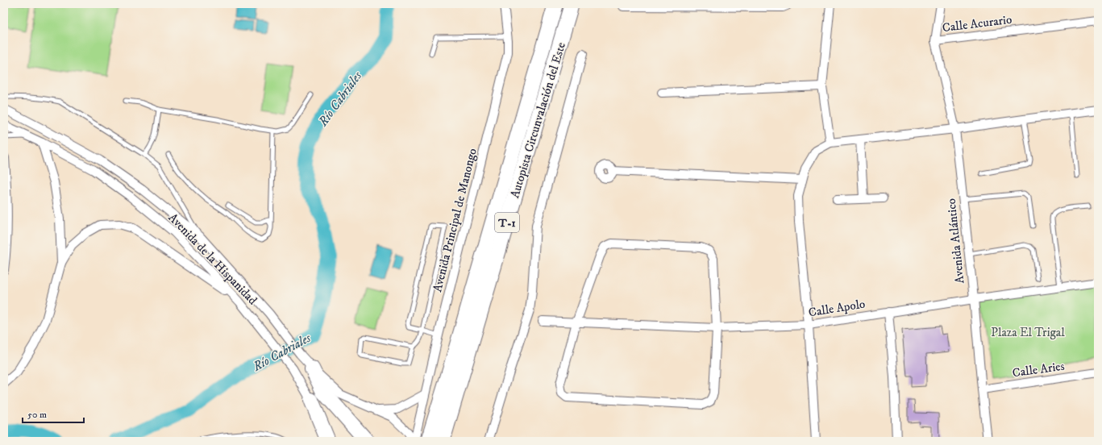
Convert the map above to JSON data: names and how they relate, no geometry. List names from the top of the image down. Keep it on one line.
{"streets":{"highway":["Autopista Circunvalación del Este","T-1"],"street":["Calle Acurario","Avenida Principal de Manongo","Avenida Atlántico","Avenida de la Hispanidad","Calle Apolo","Calle Aries"]},"crossings":[["Calle Acurario","Avenida Atlántico"],["Avenida Atlántico","Calle Apolo"],["Avenida Atlántico","Calle Aries"]],"water":["Río Cabriales"],"parks":["Plaza El Trigal"],"scale_bar":"50 m"}
